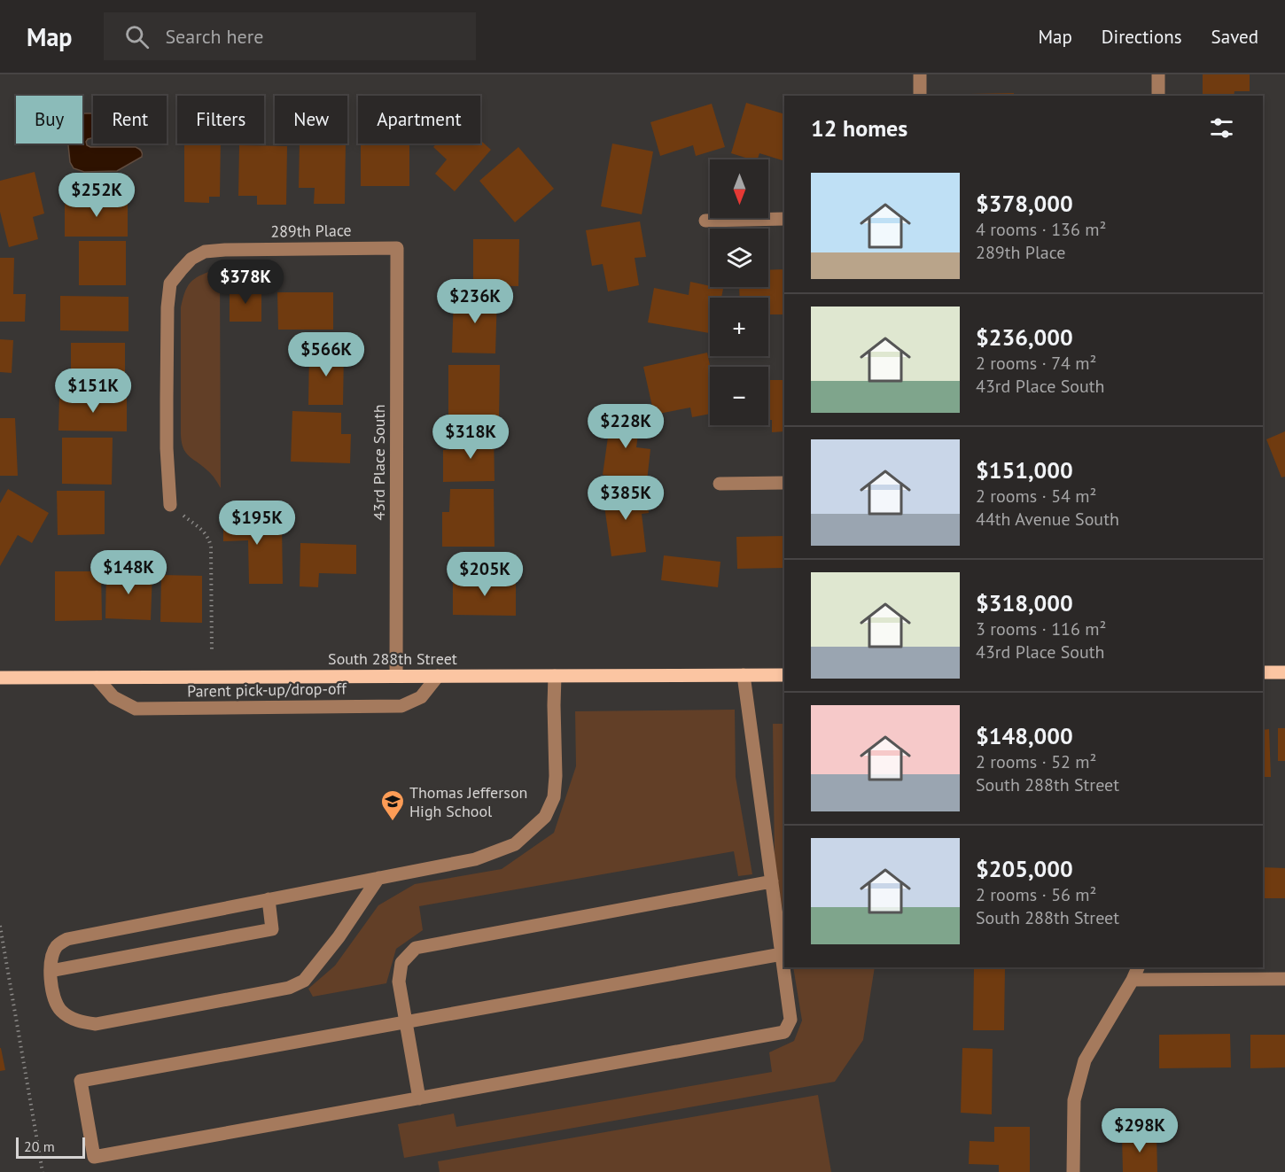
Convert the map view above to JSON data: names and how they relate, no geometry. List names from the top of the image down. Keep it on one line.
{"streets":{"main road":["South 288th Street"],"street":["289th Place","43rd Place South","Parent pick-up/drop-off"]},"crossings":[["289th Place","43rd Place South"],["43rd Place South","South 288th Street"],["South 288th Street","Parent pick-up/drop-off"]],"places":{"school or university":["Thomas Jefferson High School"]},"scale_bar":"20 m","north":"bottom","page":{"header":"Map","search":"Search here","nav":["Map","Directions","Saved"],"chip":["Buy","Rent","Filters","New","Apartment"],"heading":"12 homes","map_buttons":["+","−"],"list":[{"name":"$378,000","note":"4 rooms · 136 m² · 289th Place"},{"name":"$236,000","note":"2 rooms · 74 m² · 43rd Place South"},{"name":"$151,000","note":"2 rooms · 54 m² · 44th Avenue South"},{"name":"$318,000","note":"3 rooms · 116 m² · 43rd Place South"},{"name":"$148,000","note":"2 rooms · 52 m² · South 288th Street"},{"name":"$205,000","note":"2 rooms · 56 m² · South 288th Street"}],"price":["$252K","$378K","$236K","$566K","$151K","$228K","$318K","$385K","$195K","$148K","$205K","$298K"],"scale":"20 m"}}
